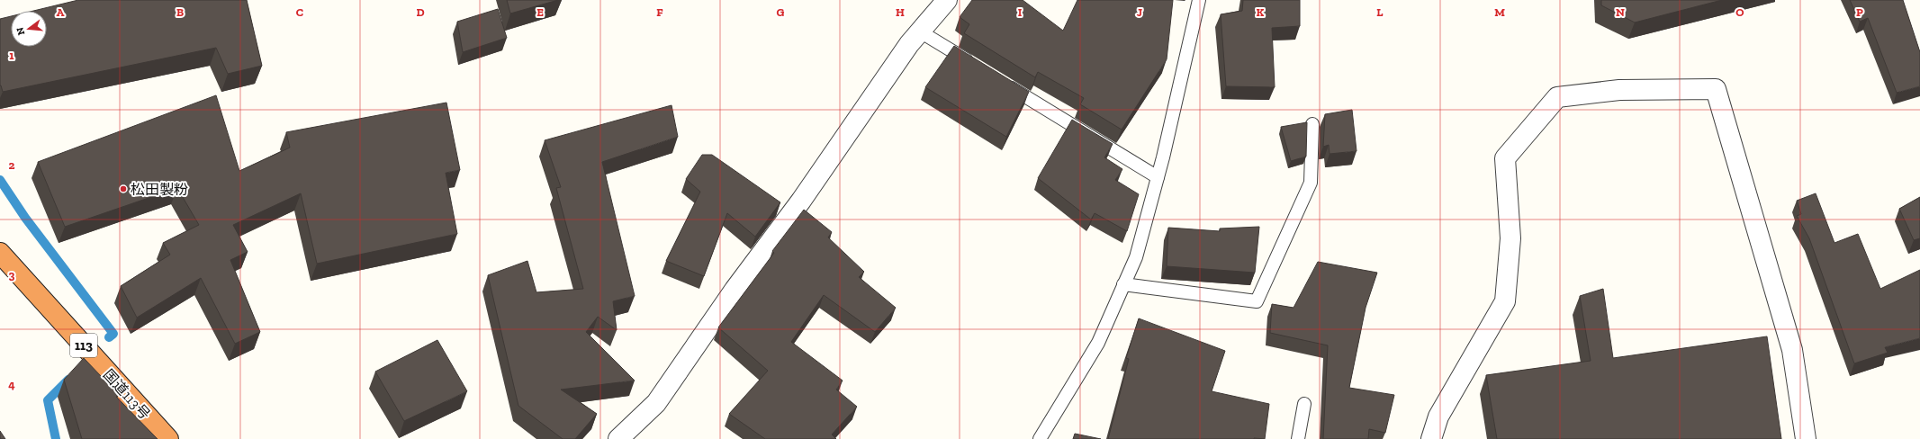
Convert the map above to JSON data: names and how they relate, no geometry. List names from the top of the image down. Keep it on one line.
{"streets":{"highway":["113","国道113号"]},"places":["松田製粉"],"north":"left","grid":{"columns":["A","B","C","D","E","F","G","H","I","J","K","L","M","N","O","P"],"rows":["1","2","3","4"]}}
